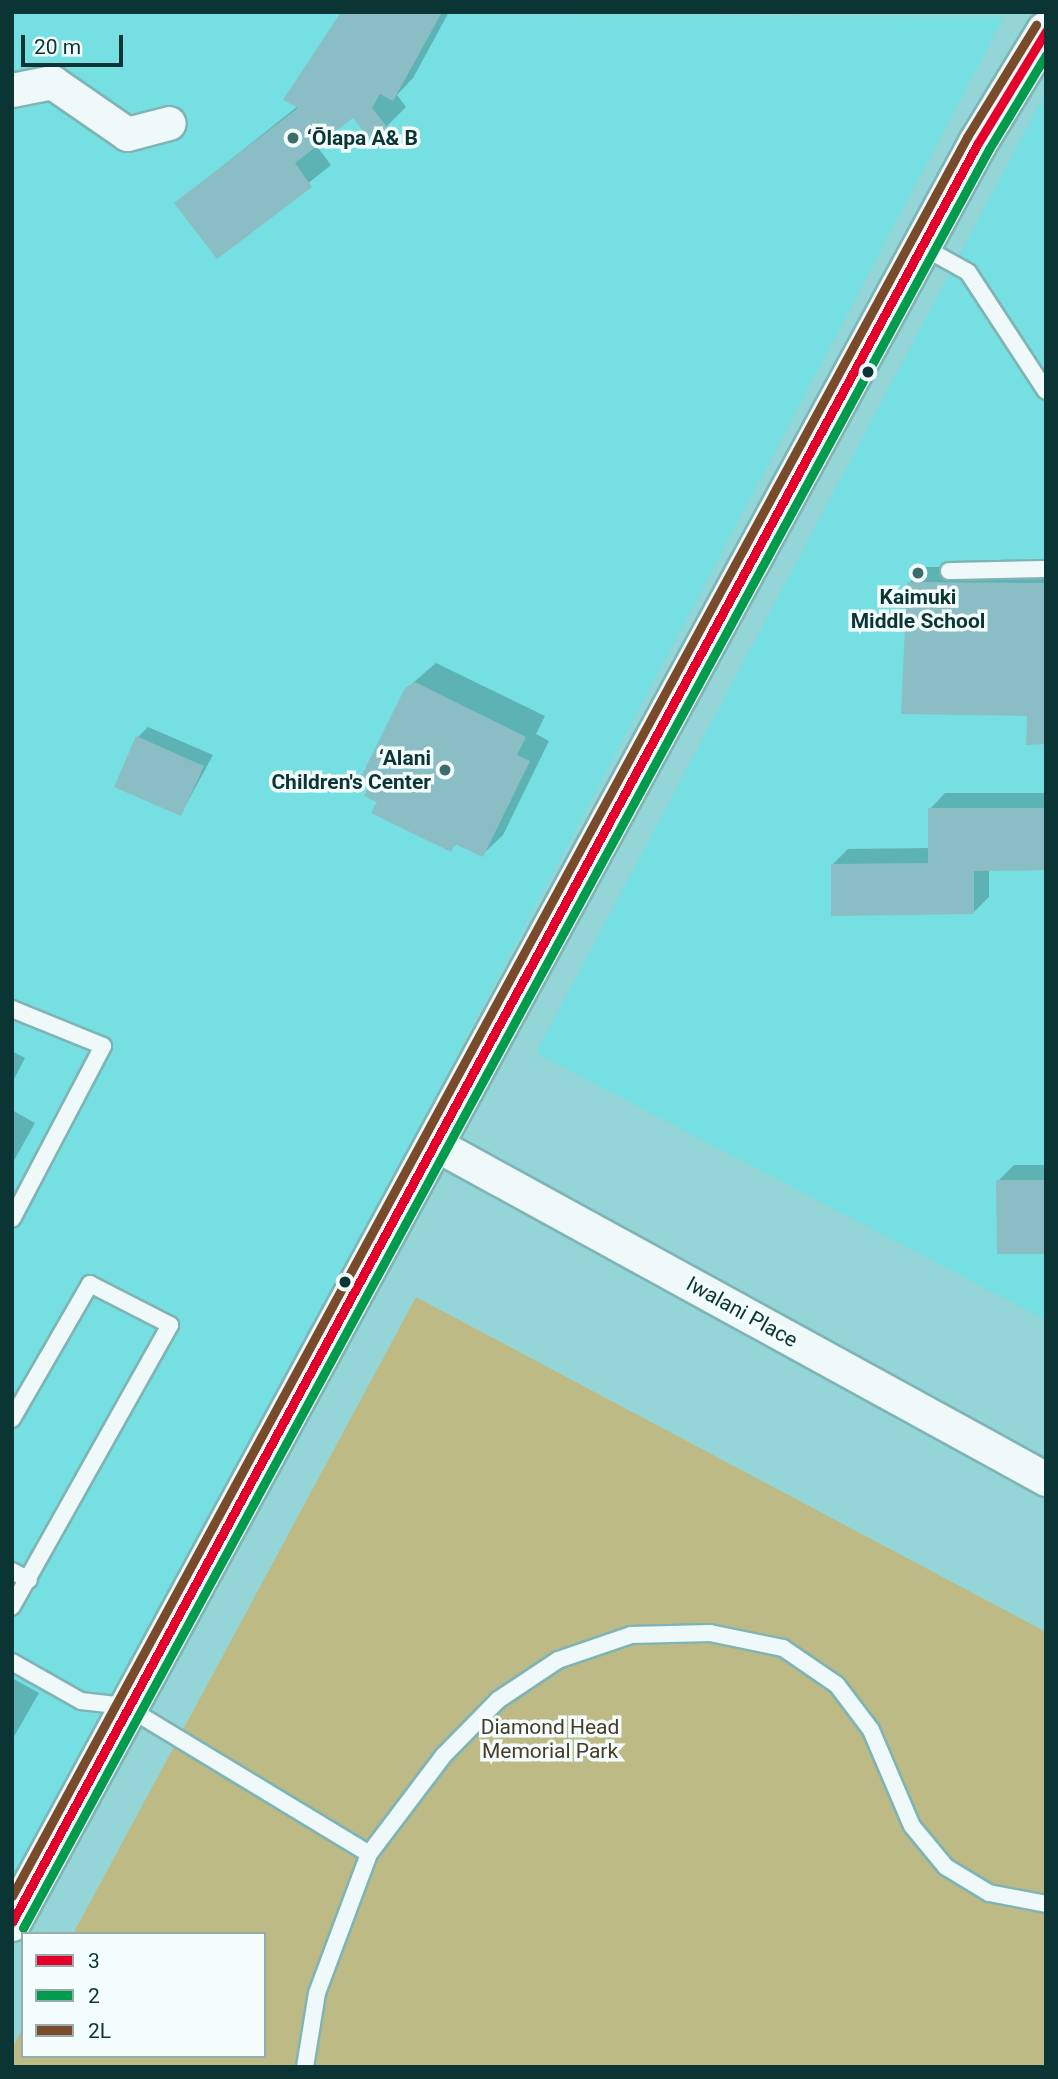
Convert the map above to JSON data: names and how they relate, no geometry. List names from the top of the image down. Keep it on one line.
{"streets":{"street":["Iwalani Place"]},"parks":["Diamond Head Memorial Park"],"places":["‘Ōlapa A& B","Kaimuki Middle School","‘Alani Children's Center"],"lines":["transit line 2L","transit line 3","transit line 2"],"legend":["3","2","2L"],"scale_bar":"20 m"}
